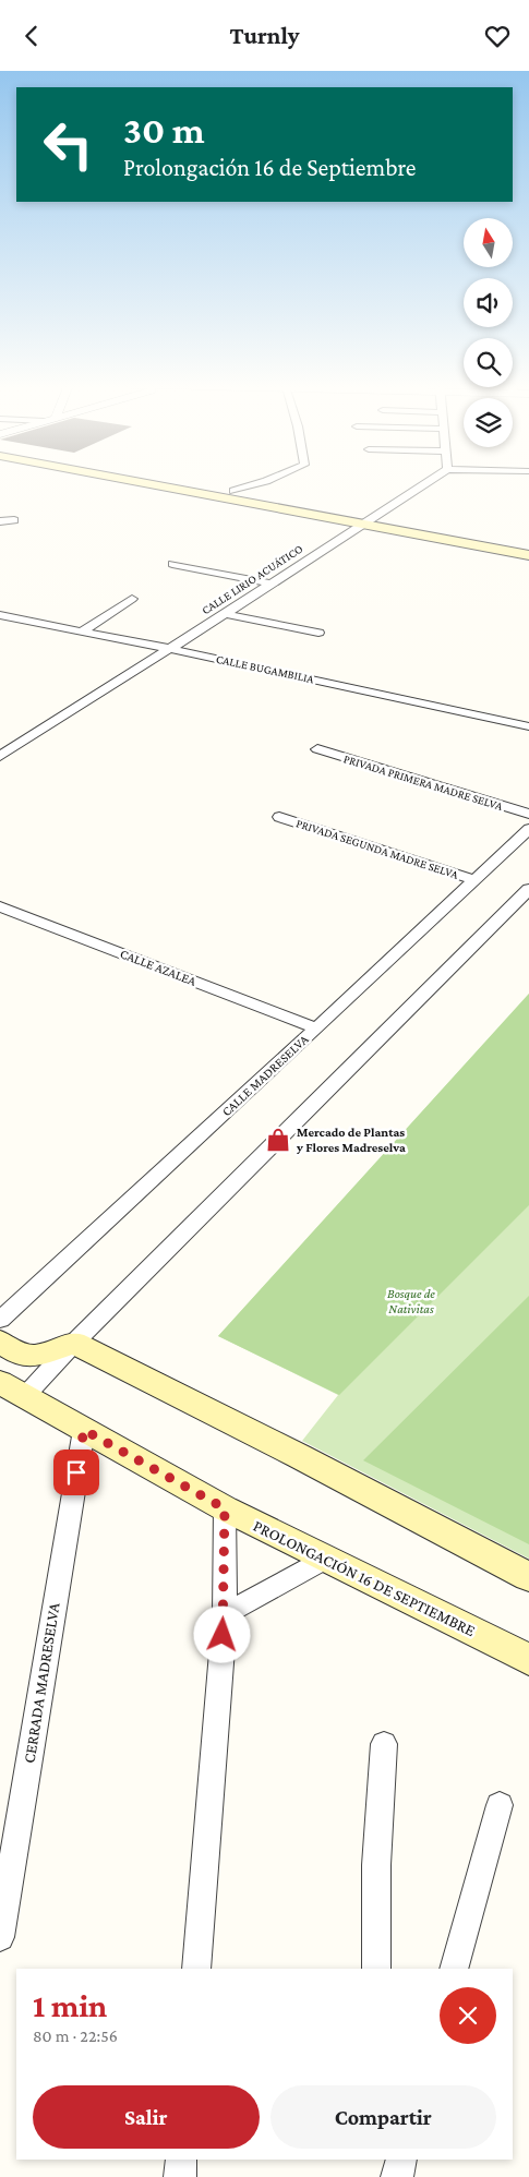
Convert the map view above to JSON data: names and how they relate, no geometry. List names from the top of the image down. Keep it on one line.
{"streets":{"main road":["PROLONGACIÓN 16 DE SEPTIEMBRE"],"street":["CALLE LIRIO ACUÁTICO","CALLE BUGAMBILIA","PRIVADA PRIMERA MADRE SELVA","PRIVADA SEGUNDA MADRE SELVA","CALLE AZALEA","CALLE MADRESELVA","CERRADA MADRESELVA"]},"crossings":[["CALLE LIRIO ACUÁTICO","CALLE BUGAMBILIA"],["PRIVADA SEGUNDA MADRE SELVA","CALLE MADRESELVA"],["CALLE AZALEA","CALLE MADRESELVA"],["PROLONGACIÓN 16 DE SEPTIEMBRE","CERRADA MADRESELVA"]],"parks":["Bosque de Nativitas"],"places":{"shop":["Mercado de Plantas y Flores Madreselva"]},"north":"top","page":{"header":"Turnly","turn":["30 m","Prolongación 16 de Septiembre"],"heading":["1 min","80 m · 22:56"],"buttons":["Salir","Compartir"]}}
